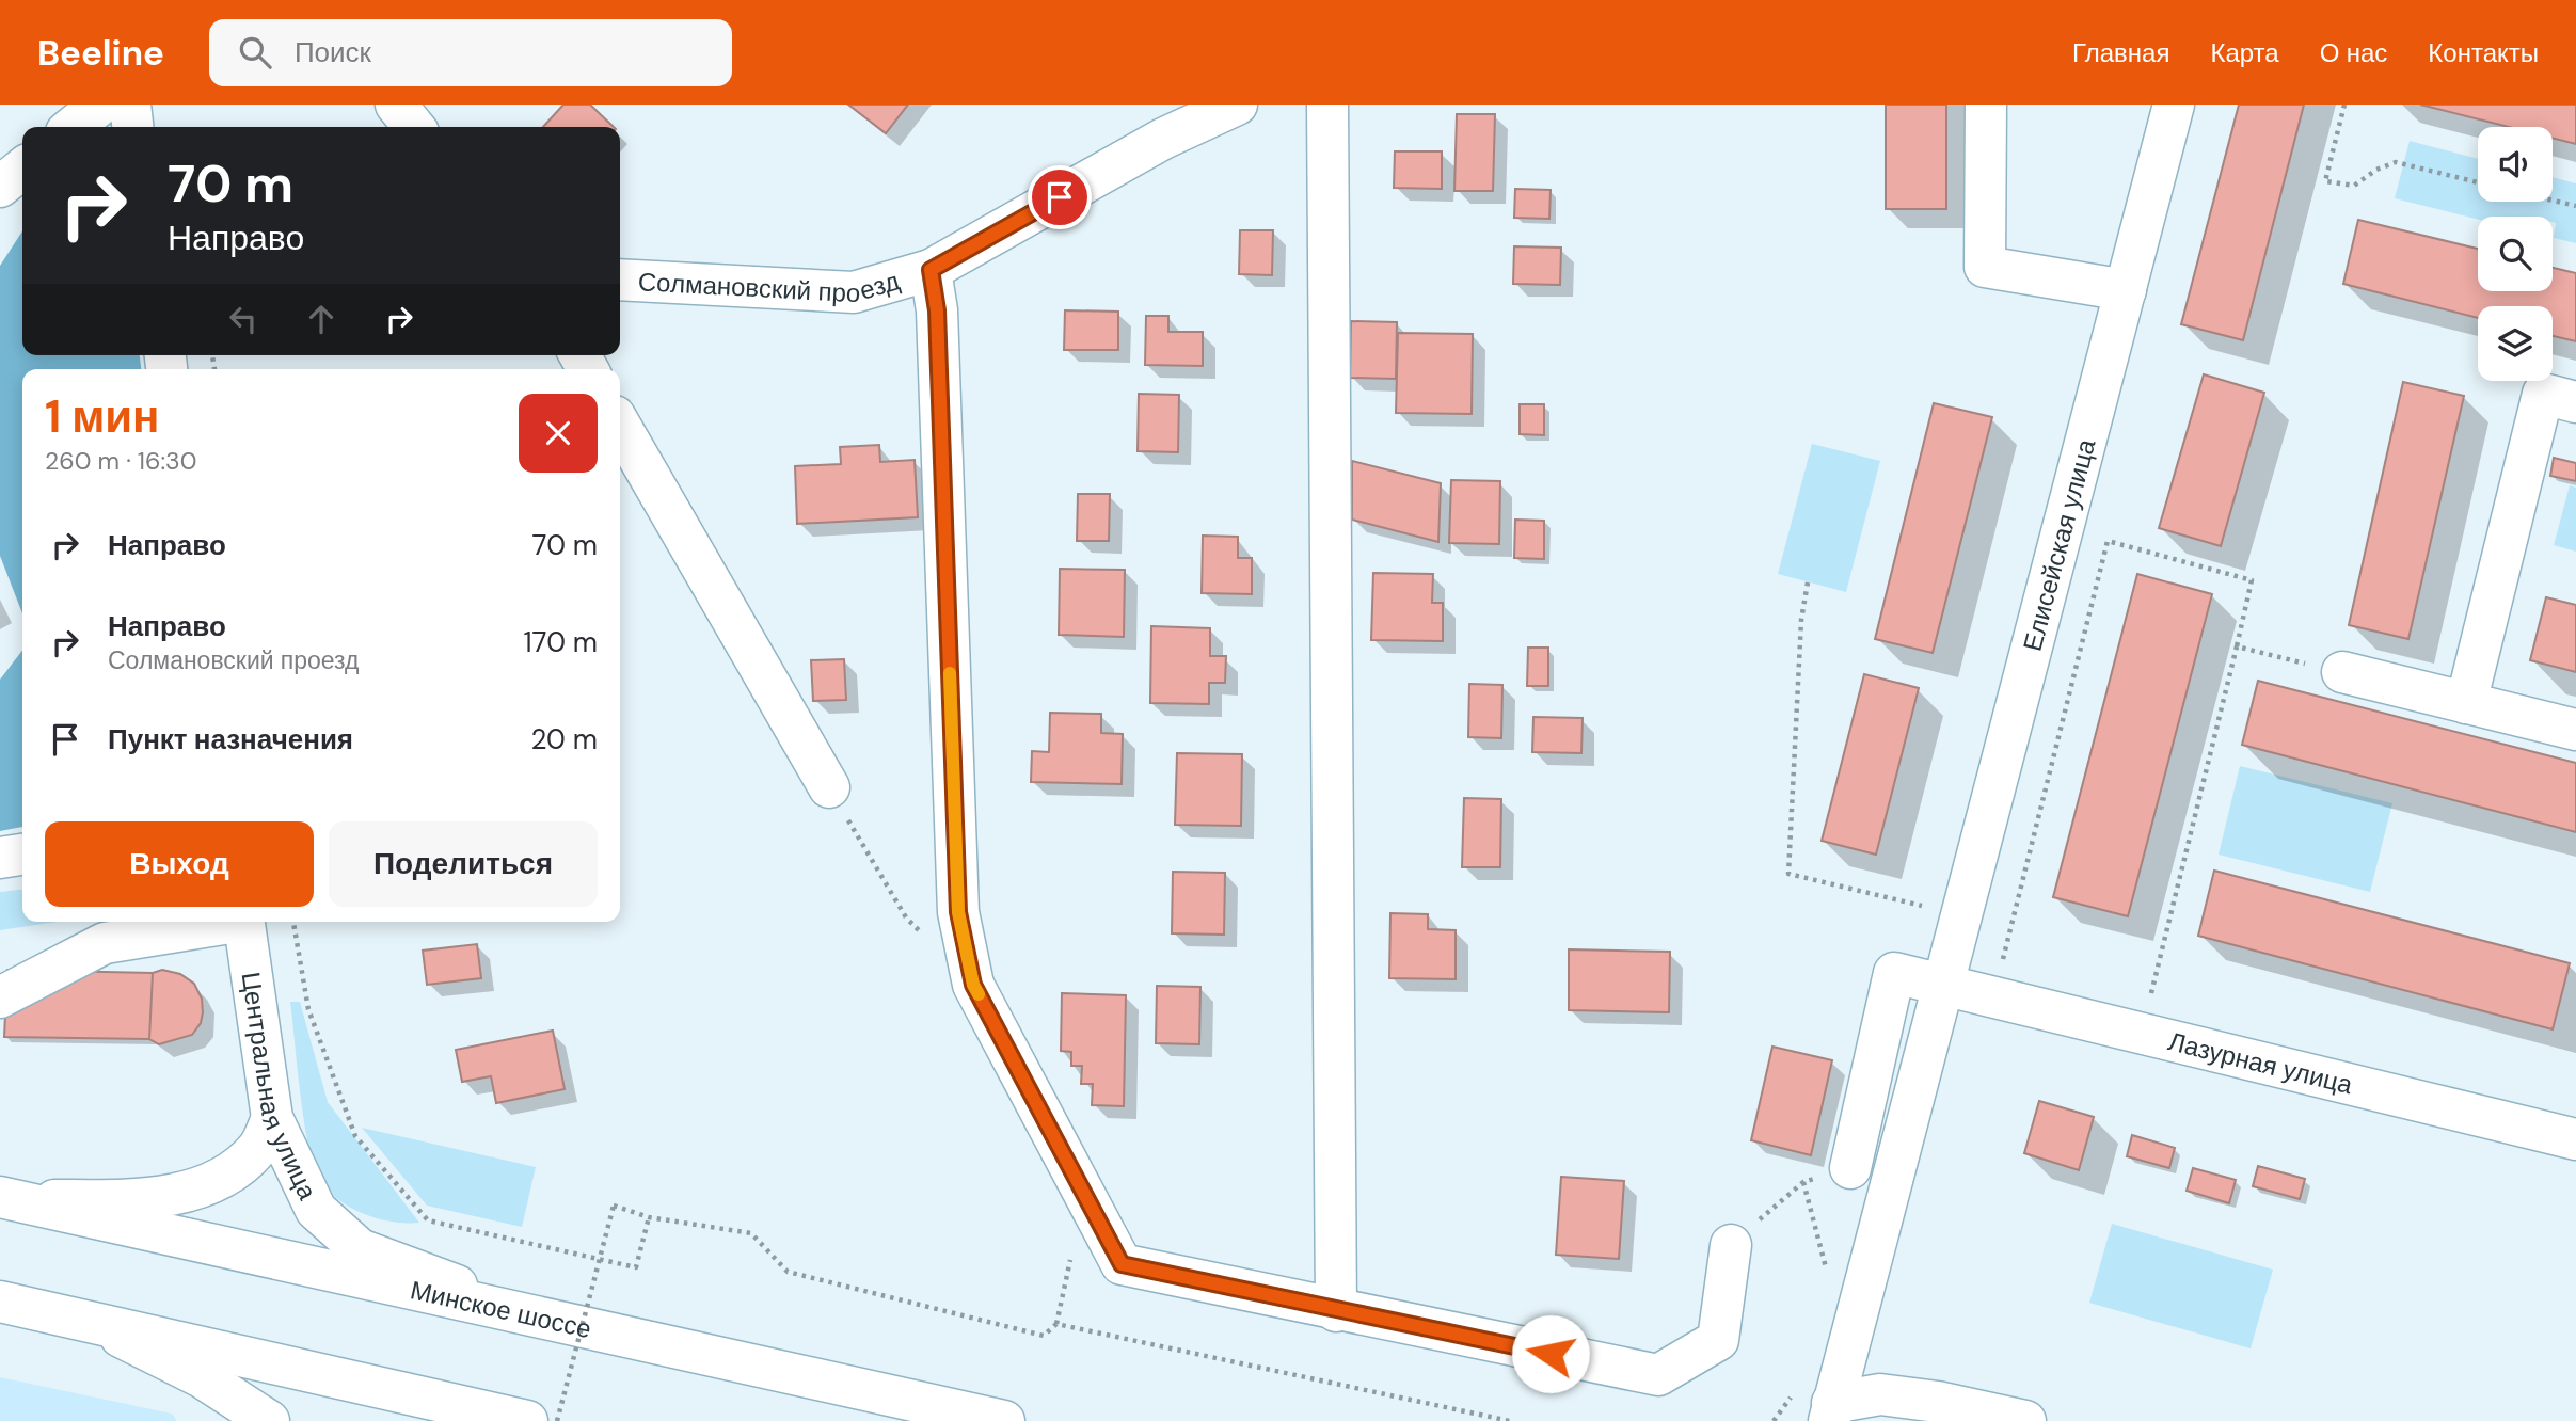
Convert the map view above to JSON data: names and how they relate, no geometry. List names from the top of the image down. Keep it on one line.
{"streets":{"main road":["Солмановский проезд","Елисейская улица","Лазурная улица","Центральная улица","Минское шоссе"]},"crossings":[["Елисейская улица","Лазурная улица"],["Центральная улица","Минское шоссе"]],"page":{"header":"Beeline","search":"Поиск","nav":["Главная","Карта","О нас","Контакты"],"turn":["70 m","Направо"],"heading":["1 мин","260 m · 16:30"],"list":[{"name":"Направо","value":"70 m"},{"name":"Направо","note":"Солмановский проезд","value":"170 m"},{"name":"Пункт назначения","value":"20 m"}],"buttons":["Выход","Поделиться"]}}
